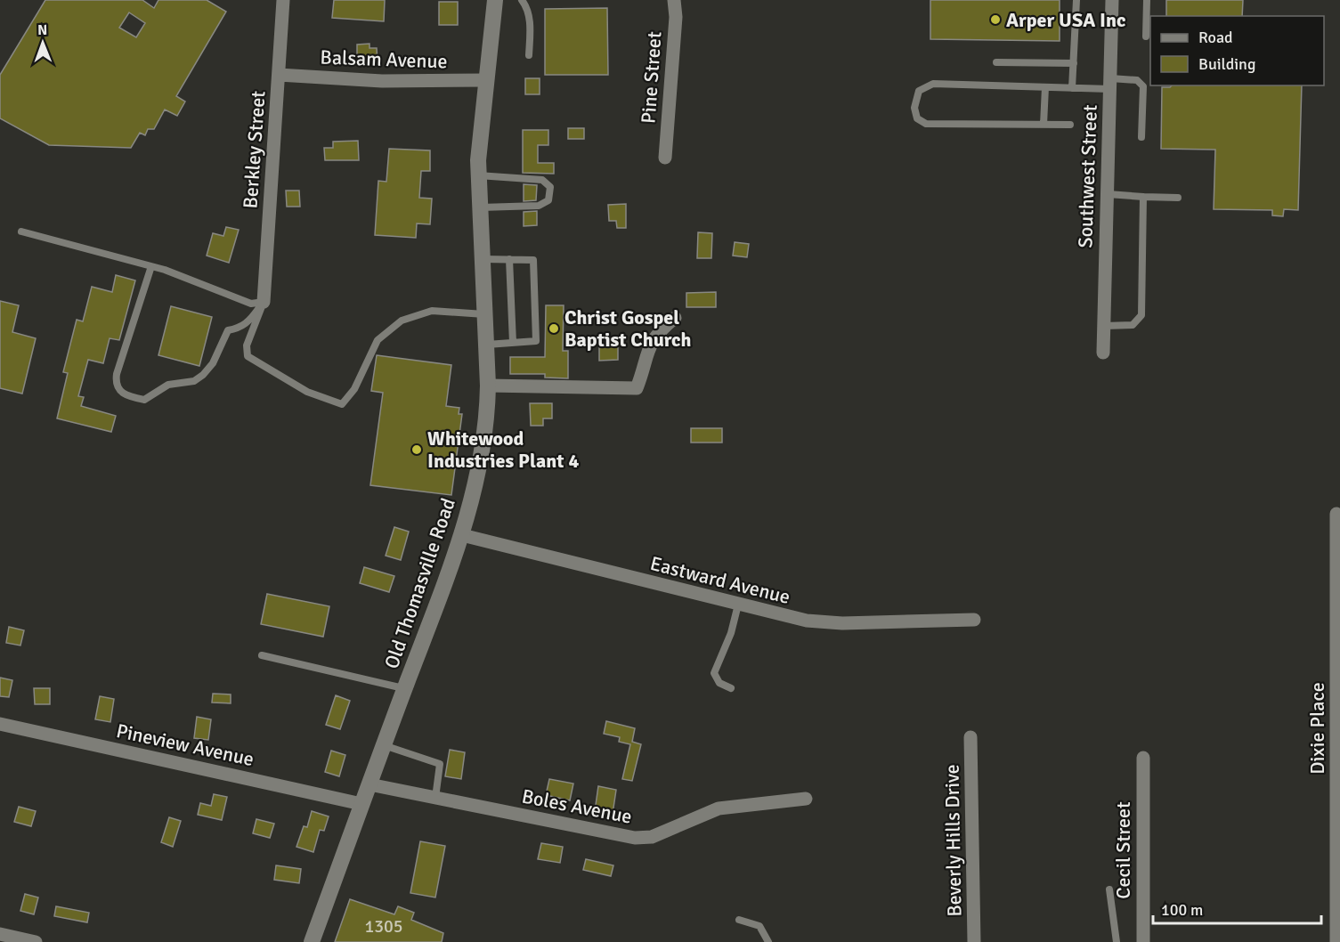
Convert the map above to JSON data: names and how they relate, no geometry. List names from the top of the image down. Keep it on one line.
{"streets":{"street":["Balsam Avenue","Pine Street","Berkley Street","Southwest Street","Eastward Avenue","Old Thomasville Road","Dixie Place","Pineview Avenue","Boles Avenue","Beverly Hills Drive","Cecil Street"]},"crossings":[["Balsam Avenue","Berkley Street"],["Balsam Avenue","Old Thomasville Road"],["Eastward Avenue","Old Thomasville Road"],["Old Thomasville Road","Pineview Avenue"],["Old Thomasville Road","Boles Avenue"]],"places":["Arper USA Inc","Christ Gospel Baptist Church","Whitewood Industries Plant 4"],"house_numbers":["1305"],"legend":["Road","Building"],"scale_bar":"100 m","north":"top"}
